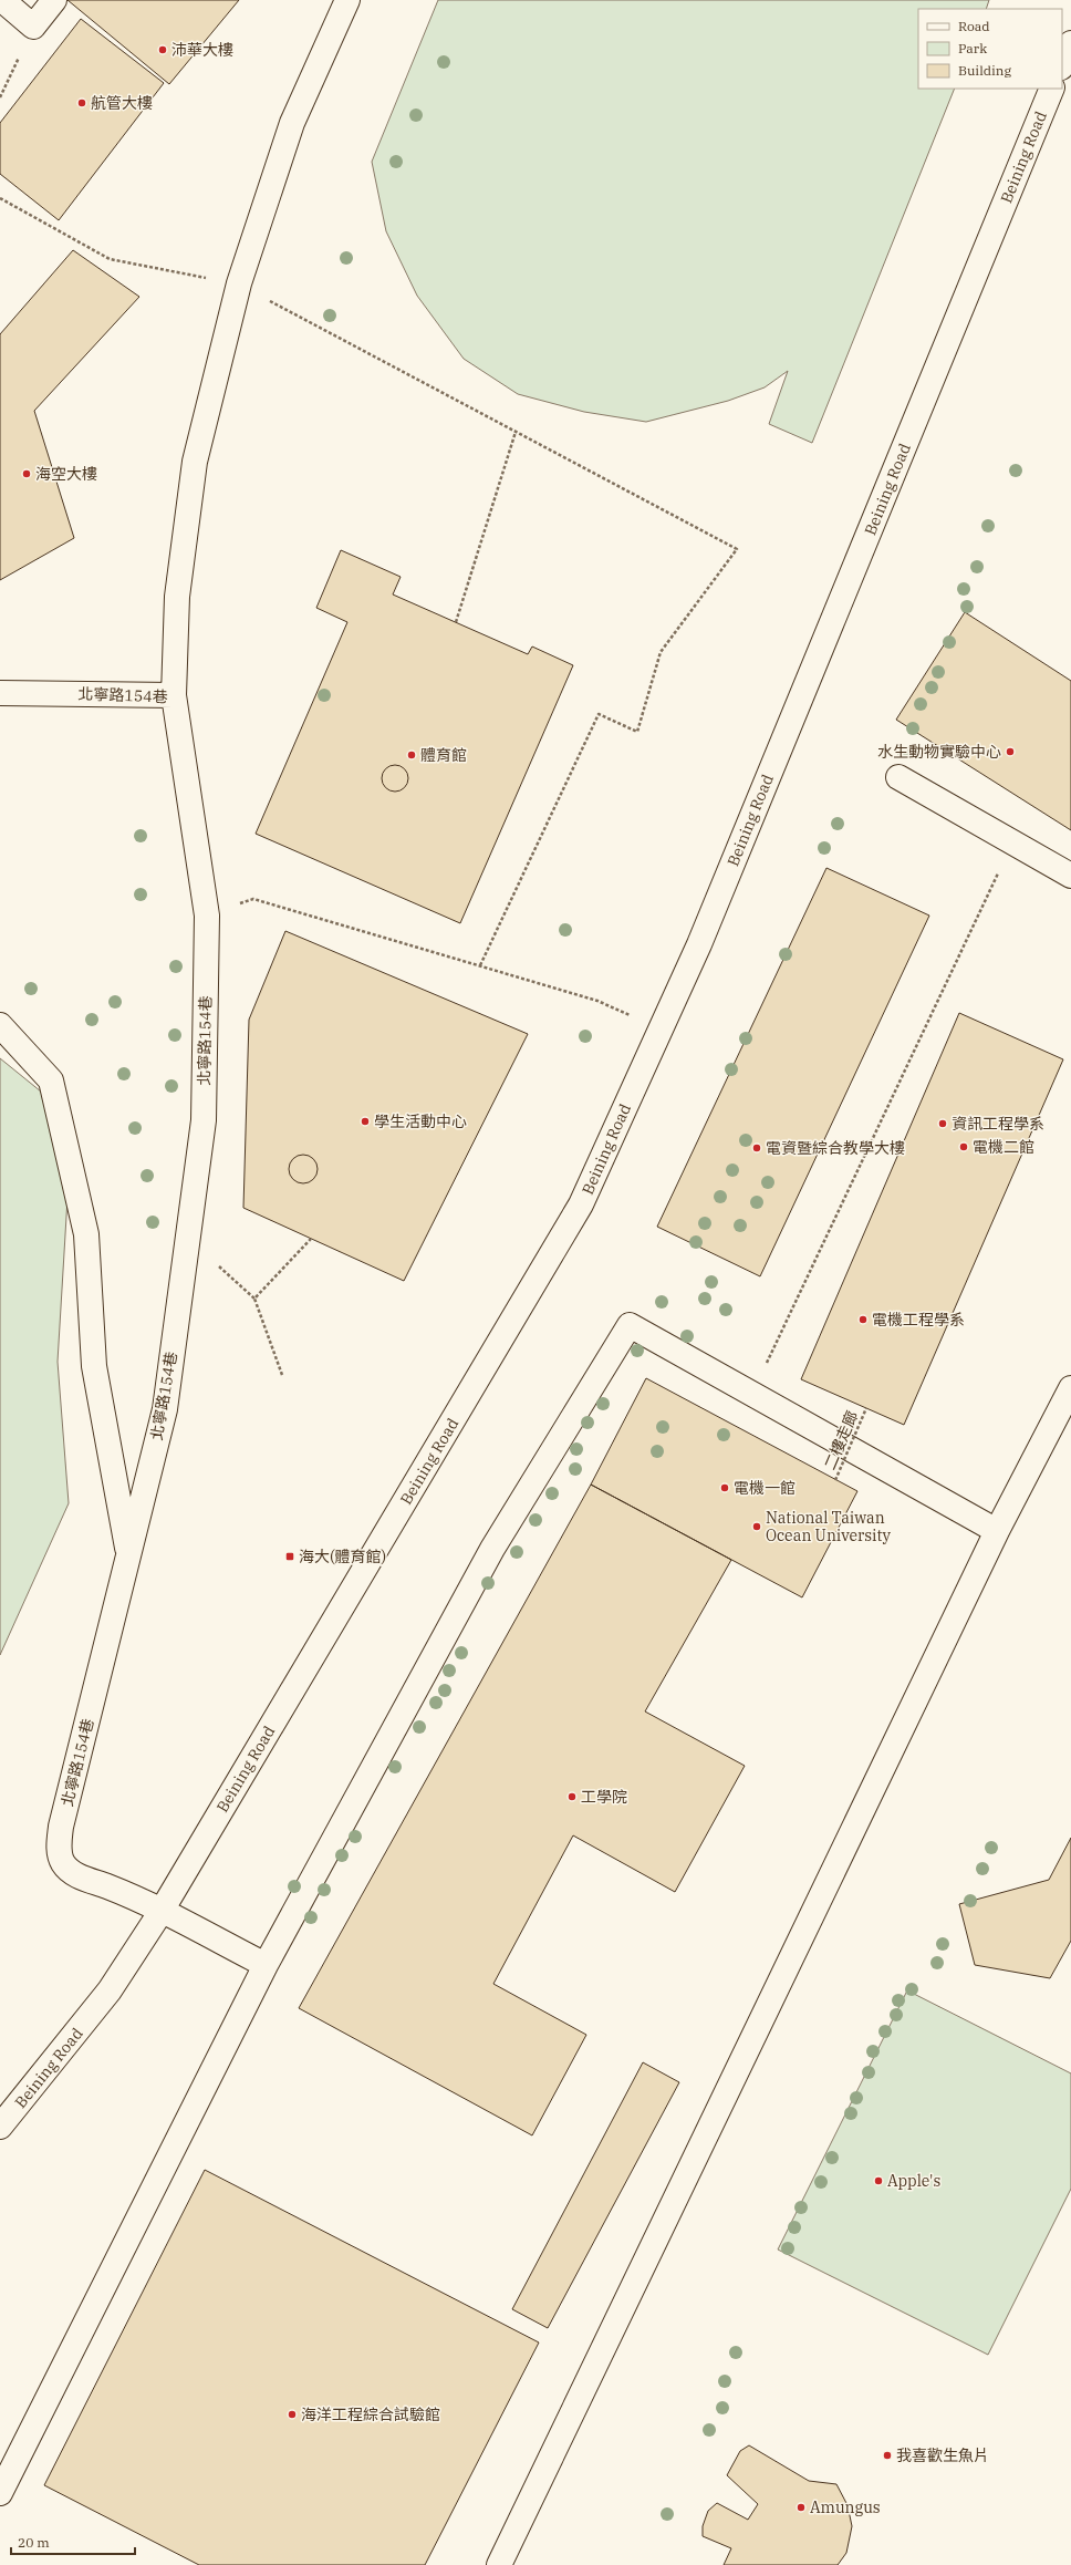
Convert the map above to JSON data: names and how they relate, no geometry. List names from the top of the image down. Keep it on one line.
{"streets":{"main road":["Beining Road","北寧路154巷"],"path":["二樓走廊"]},"crossings":[["Beining Road","北寧路154巷"]],"places":{"other":["沛華大樓","航管大樓","海空大樓","水生動物實驗中心","體育館","學生活動中心","資訊工程學系","電機二館","電資暨綜合教學大樓","電機工程學系","電機一館","National Taiwan Ocean University","工學院","Apple's","海洋工程綜合試驗館","我喜歡生魚片","Amungus"],"transit":["海大(體育館)"]},"legend":["Road","Park","Building"],"scale_bar":"20 m"}
